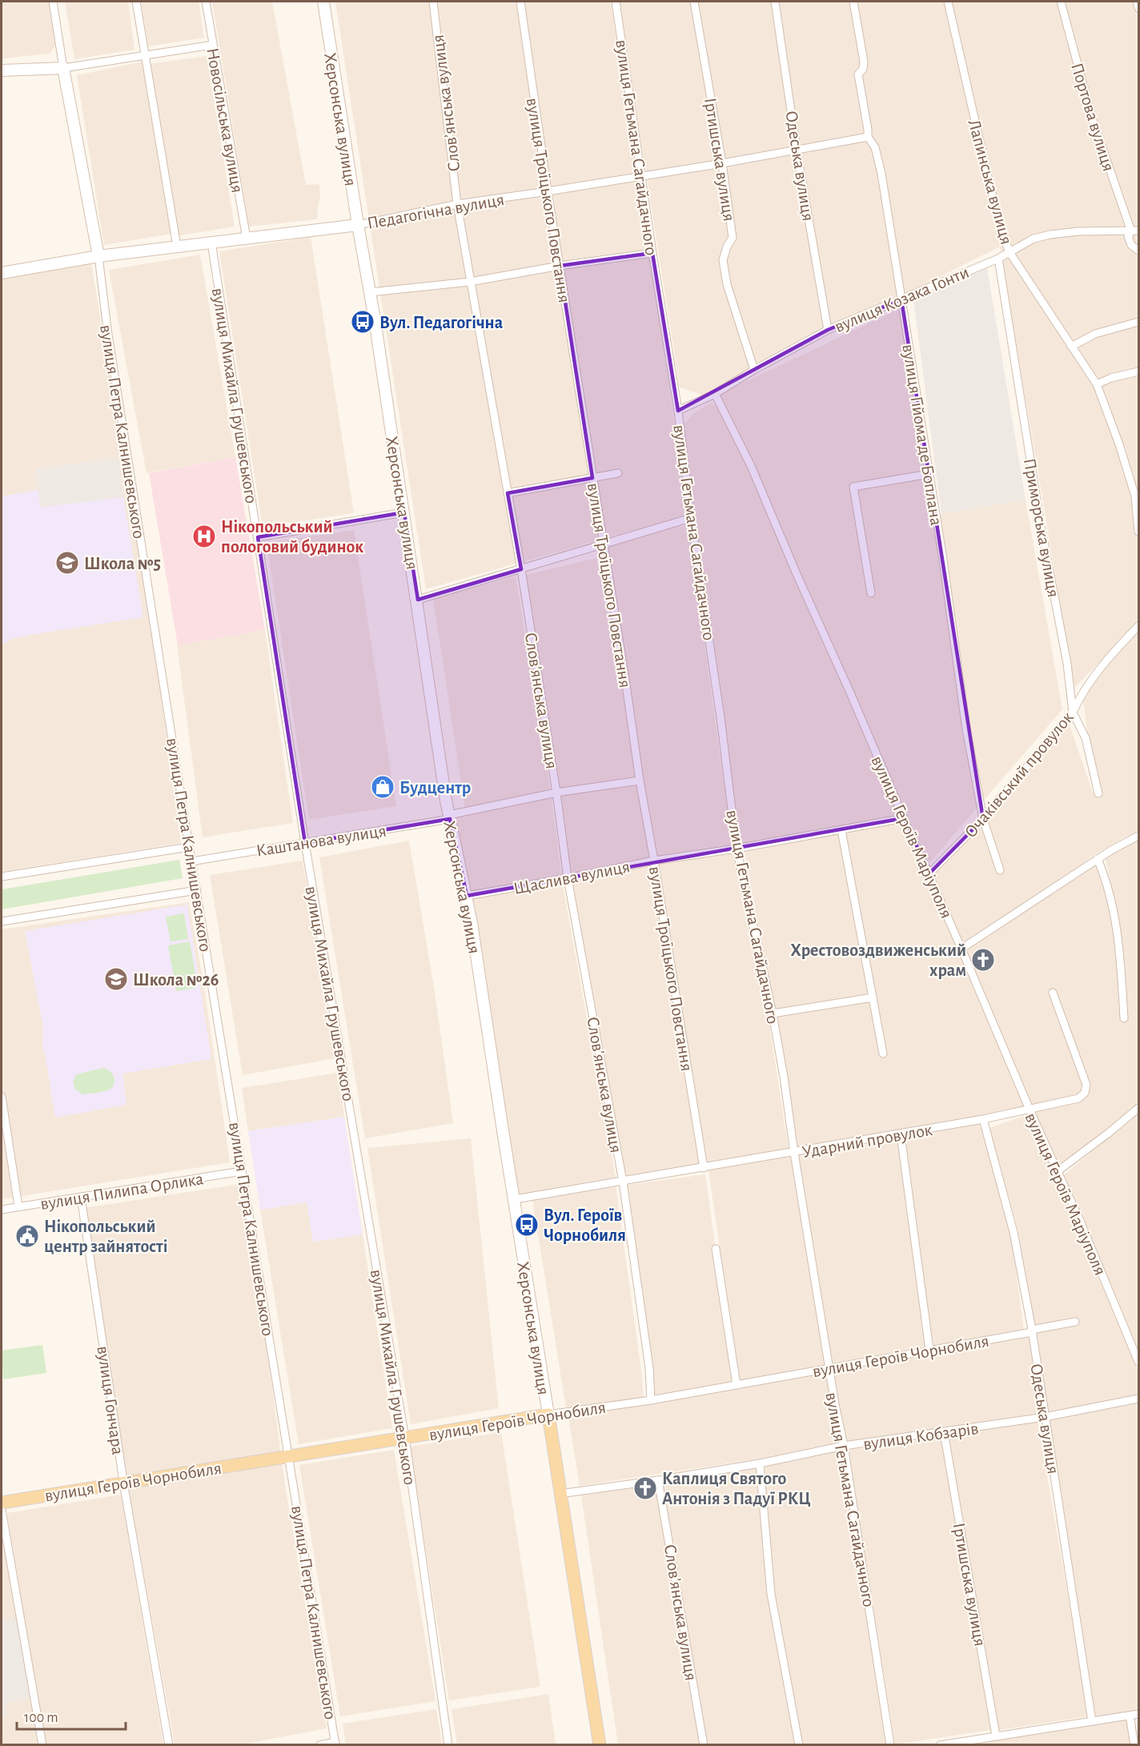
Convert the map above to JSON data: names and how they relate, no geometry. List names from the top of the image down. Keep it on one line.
{"streets":{"main road":["Херсонська вулиця","Педагогічна вулиця","вулиця Петра Калнишевського","вулиця Героїв Чорнобиля"],"street":["Словʼянська вулиця","Портова вулиця","Новосільська вулиця","вулиця Гетьмана Сагайдачного","Іртишська вулиця","Одеська вулиця","Лапинська вулиця","вулиця Троїцького Повстання","вулиця Козака Гонти","вулиця Михайла Грушевського","вулиця Гійома де Боплана","Приморська вулиця","Очаківський провулок","вулиця Героїв Маріуполя","Каштанова вулиця","Щаслива вулиця","Ударний провулок","вулиця Пилипа Орлика","вулиця Гончара","вулиця Кобзарів"]},"crossings":[["Словʼянська вулиця","Педагогічна вулиця"],["Словʼянська вулиця","Каштанова вулиця"],["Словʼянська вулиця","Щаслива вулиця"],["Словʼянська вулиця","Ударний провулок"],["Словʼянська вулиця","вулиця Героїв Чорнобиля"],["Словʼянська вулиця","вулиця Кобзарів"],["Портова вулиця","вулиця Козака Гонти"],["Херсонська вулиця","Педагогічна вулиця"],["Херсонська вулиця","Каштанова вулиця"],["Херсонська вулиця","Щаслива вулиця"],["Херсонська вулиця","Ударний провулок"],["Херсонська вулиця","вулиця Героїв Чорнобиля"],["Херсонська вулиця","вулиця Кобзарів"],["Новосільська вулиця","Педагогічна вулиця"],["вулиця Гетьмана Сагайдачного","Педагогічна вулиця"],["вулиця Гетьмана Сагайдачного","вулиця Козака Гонти"],["вулиця Гетьмана Сагайдачного","Щаслива вулиця"],["вулиця Гетьмана Сагайдачного","Ударний провулок"],["вулиця Гетьмана Сагайдачного","вулиця Героїв Чорнобиля"],["вулиця Гетьмана Сагайдачного","вулиця Кобзарів"],["Іртишська вулиця","Педагогічна вулиця"],["Іртишська вулиця","вулиця Козака Гонти"],["Іртишська вулиця","вулиця Кобзарів"],["Одеська вулиця","Педагогічна вулиця"],["Одеська вулиця","вулиця Козака Гонти"],["Одеська вулиця","Ударний провулок"],["Одеська вулиця","вулиця Героїв Чорнобиля"],["Одеська вулиця","вулиця Кобзарів"],["Лапинська вулиця","вулиця Козака Гонти"],["вулиця Троїцького Повстання","Педагогічна вулиця"],["вулиця Троїцького Повстання","Каштанова вулиця"],["вулиця Троїцького Повстання","Щаслива вулиця"],["вулиця Троїцького Повстання","Ударний провулок"],["Педагогічна вулиця","вулиця Михайла Грушевського"],["Педагогічна вулиця","вулиця Петра Калнишевського"],["Педагогічна вулиця","вулиця Гійома де Боплана"],["вулиця Козака Гонти","вулиця Гійома де Боплана"],["вулиця Козака Гонти","Приморська вулиця"],["вулиця Козака Гонти","вулиця Героїв Маріуполя"],["вулиця Михайла Грушевського","Каштанова вулиця"],["вулиця Михайла Грушевського","вулиця Героїв Чорнобиля"],["вулиця Петра Калнишевського","Каштанова вулиця"],["вулиця Петра Калнишевського","вулиця Пилипа Орлика"],["вулиця Петра Калнишевського","вулиця Героїв Чорнобиля"],["вулиця Гійома де Боплана","Очаківський провулок"],["Приморська вулиця","Очаківський провулок"],["Очаківський провулок","вулиця Героїв Маріуполя"],["вулиця Героїв Маріуполя","Щаслива вулиця"],["вулиця Героїв Маріуполя","Ударний провулок"],["вулиця Пилипа Орлика","вулиця Гончара"],["вулиця Героїв Чорнобиля","вулиця Гончара"]],"places":{"bus stop":["Вул. Педагогічна","Вул. Героїв Чорнобиля"],"hospital":["Нікопольський пологовий будинок"],"school or university":["Школа №5","Школа №26"],"shop":["Будцентр"],"church":["Хрестовоздвиженський храм","Каплиця Святого Антонія з Падуї РКЦ"],"public building":["Нікопольський центр зайнятості"]},"scale_bar":"100 m"}
